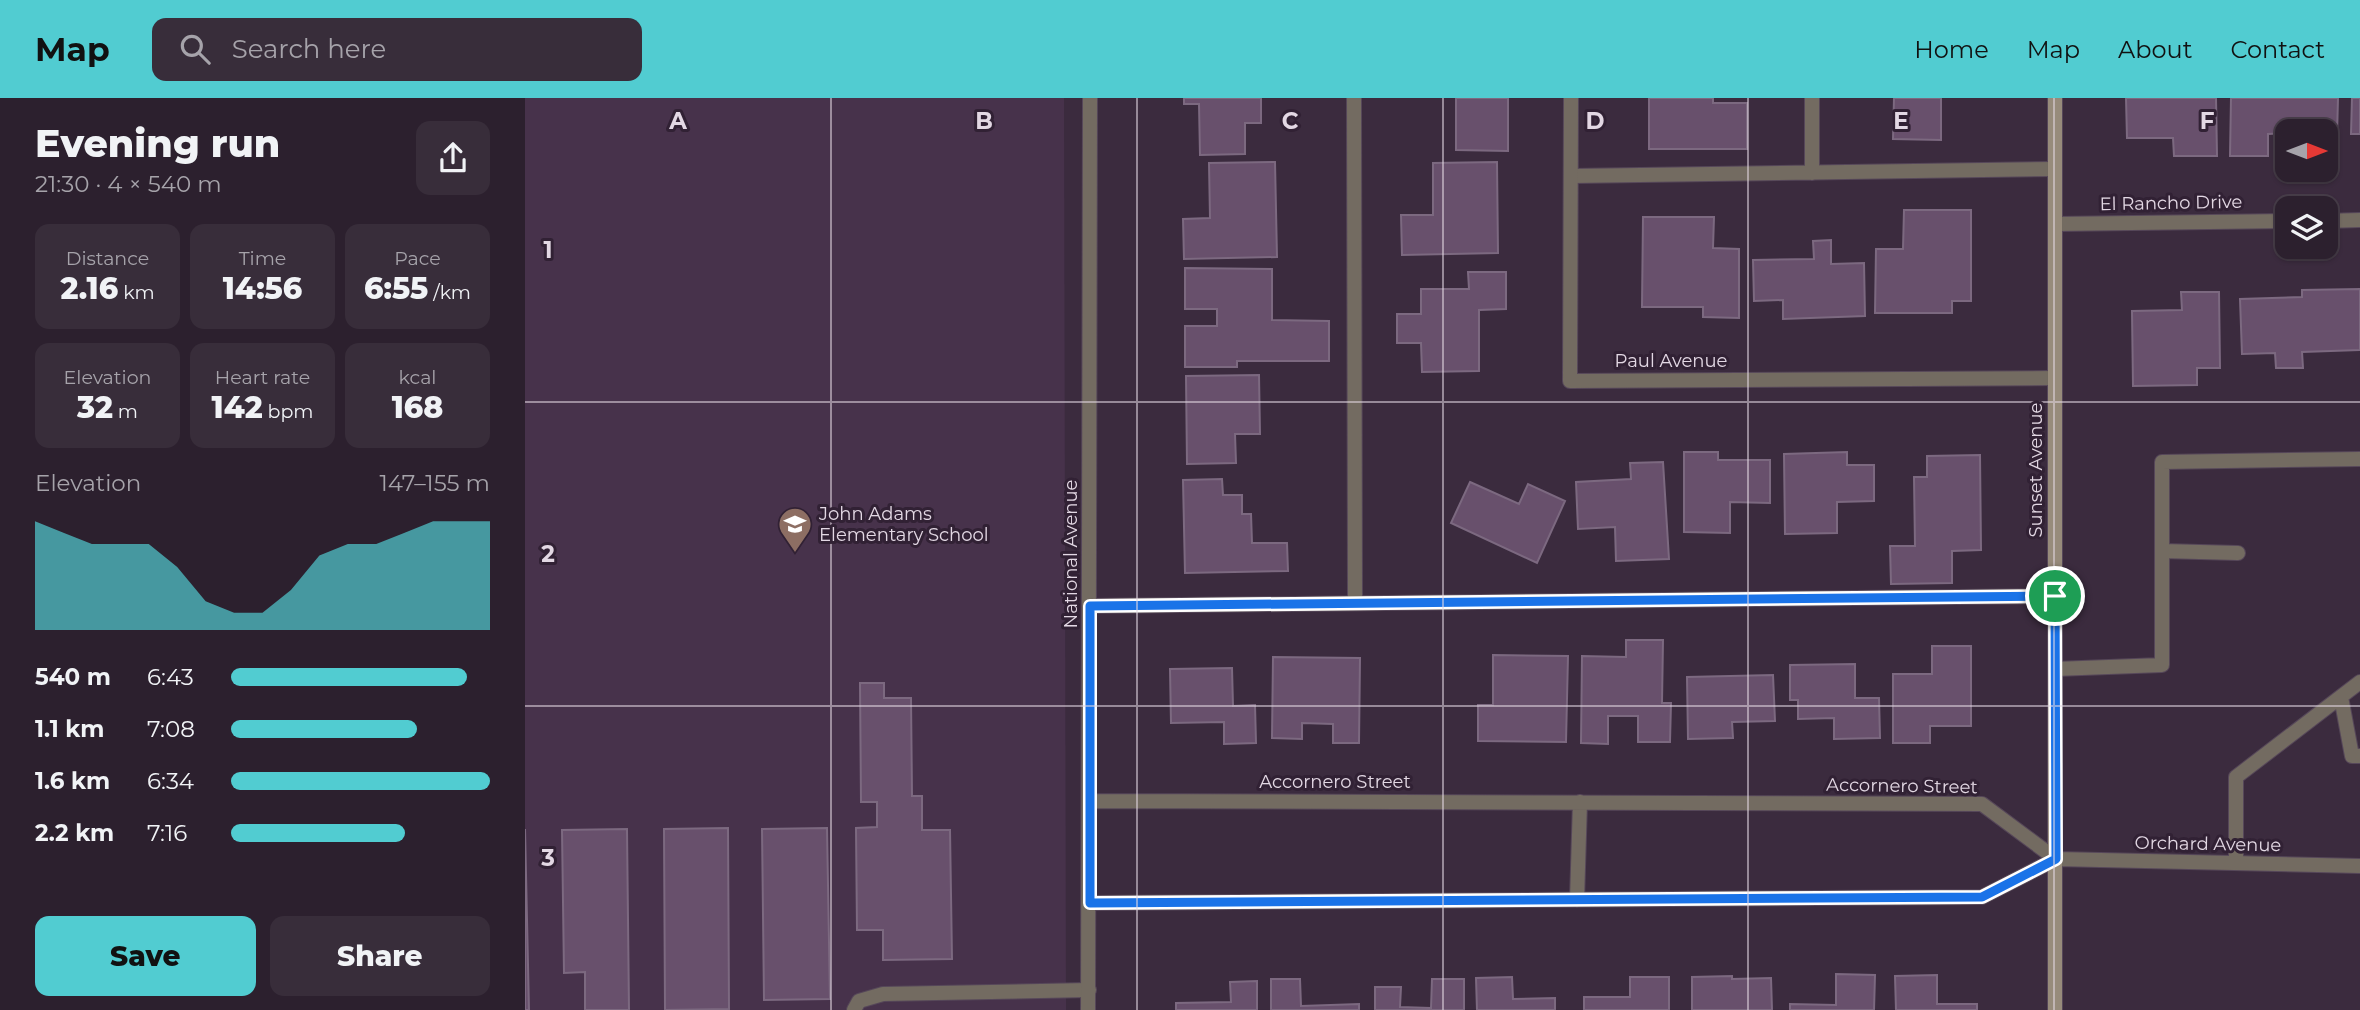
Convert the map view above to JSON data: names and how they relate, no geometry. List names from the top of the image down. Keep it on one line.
{"streets":{"main road":["Sunset Avenue"],"street":["El Rancho Drive","Paul Avenue","National Avenue","Accornero Street","Orchard Avenue"]},"crossings":[["El Rancho Drive","Sunset Avenue"],["Paul Avenue","Sunset Avenue"],["Sunset Avenue","Accornero Street"],["Sunset Avenue","Orchard Avenue"],["National Avenue","Accornero Street"],["Accornero Street","Orchard Avenue"]],"places":{"school or university":["John Adams Elementary School"]},"north":"right","page":{"header":"Map","search":"Search here","nav":["Home","Map","About","Contact"],"heading":["Evening run","21:30 · 4 × 540 m"],"stats":[["Distance","2.16 km"],["Time","14:56"],["Pace","6:55 /km"],["Elevation","32 m"],["Heart rate","142 bpm"],["kcal","168"]],"chart":["Elevation","147–155 m"],"list":[{"name":"540 m","note":"6:43"},{"name":"1.1 km","note":"7:08"},{"name":"1.6 km","note":"6:34"},{"name":"2.2 km","note":"7:16"}],"buttons":["Save","Share"]},"grid":{"columns":["A","B","C","D","E","F"],"rows":["1","2","3"]}}
